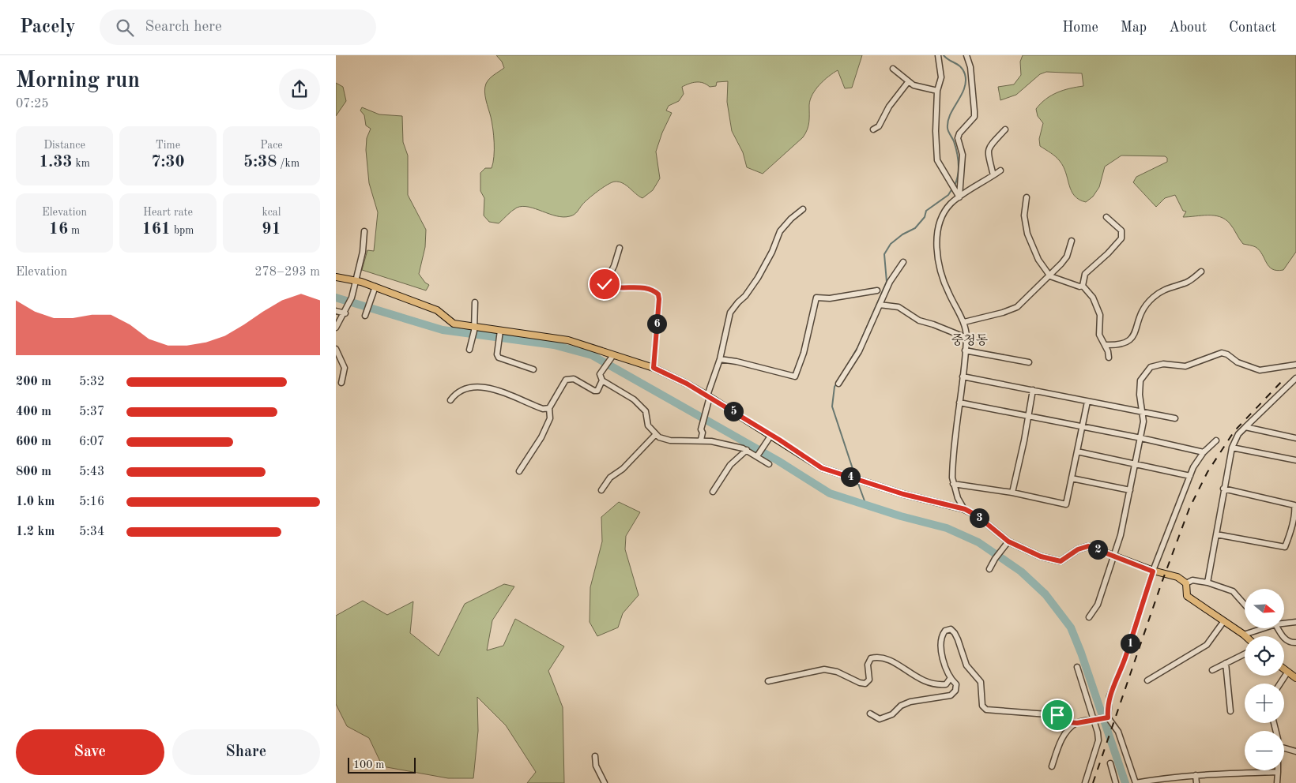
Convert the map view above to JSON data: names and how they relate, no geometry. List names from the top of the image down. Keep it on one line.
{"districts":["중청동"],"scale_bar":"100 m","north":"right","page":{"header":"Pacely","search":"Search here","nav":["Home","Map","About","Contact"],"heading":["Morning run","07:25"],"stats":[["Distance","1.33 km"],["Time","7:30"],["Pace","5:38 /km"],["Elevation","16 m"],["Heart rate","161 bpm"],["kcal","91"]],"chart":["Elevation","278–293 m"],"pins":["6","5","4","3","2","1"],"list":[{"name":"200 m","note":"5:32"},{"name":"400 m","note":"5:37"},{"name":"600 m","note":"6:07"},{"name":"800 m","note":"5:43"},{"name":"1.0 km","note":"5:16"},{"name":"1.2 km","note":"5:34"}],"map_buttons":["+","−"],"buttons":["Save","Share"],"scale":"100 m"}}
